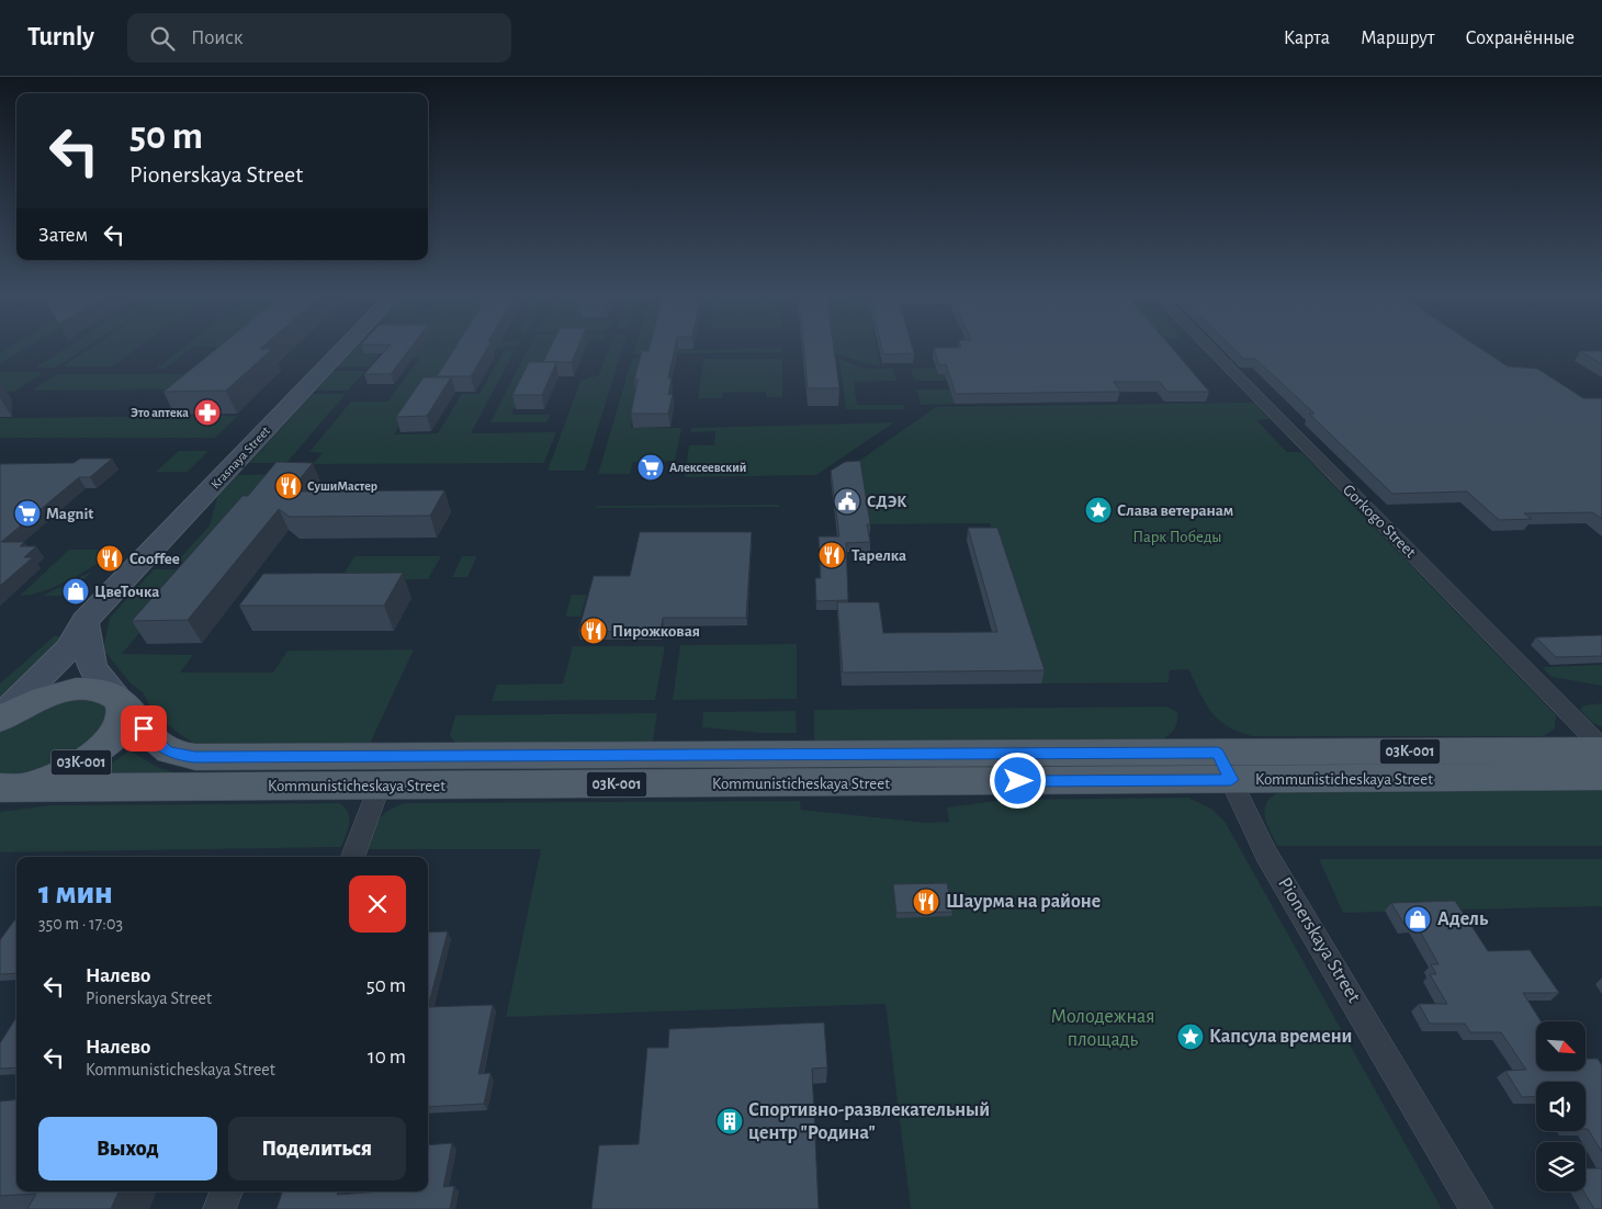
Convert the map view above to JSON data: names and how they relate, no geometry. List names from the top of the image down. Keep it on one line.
{"streets":{"main road":["03К-001","Kommunisticheskaya Street"],"street":["Krasnaya Street","Gorkogo Street","Pionerskaya Street"]},"crossings":[["Krasnaya Street","03К-001"],["Gorkogo Street","Kommunisticheskaya Street"],["03К-001","Kommunisticheskaya Street"],["Kommunisticheskaya Street","Pionerskaya Street"]],"parks":["Парк Победы","Молодежная площадь"],"places":{"pharmacy":["Это аптека"],"supermarket":["Алексеевский","Magnit"],"restaurant":["СушиМастер","Тарелка","Cooffee","Пирожковая","Шаурма на районе"],"public building":["СДЭК"],"place":["Слава ветеранам","Капсула времени"],"shop":["ЦвеТочка","Адель"],"building":["Спортивно-развлекательный центр \"Родина\""]},"north":"bottom right","page":{"header":"Turnly","search":"Поиск","nav":["Карта","Маршрут","Сохранённые"],"turn":["50 m","Pionerskaya Street"],"then":"Затем","heading":["1 мин","350 m · 17:03"],"list":[{"name":"Налево","note":"Pionerskaya Street","value":"50 m"},{"name":"Налево","note":"Kommunisticheskaya Street","value":"10 m"}],"buttons":["Выход","Поделиться"]}}
